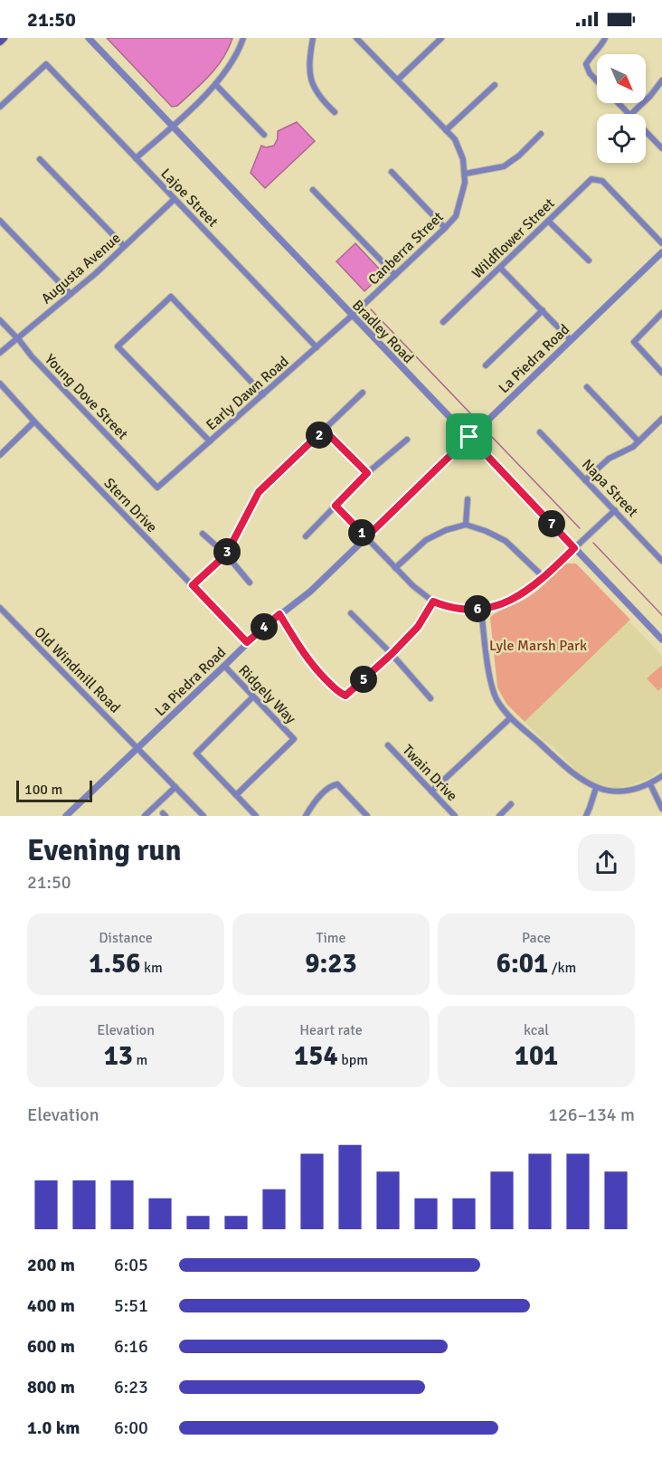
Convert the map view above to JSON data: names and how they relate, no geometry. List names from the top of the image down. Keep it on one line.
{"streets":{"street":["Lajoe Street","Wildflower Street","Canberra Street","Augusta Avenue","Bradley Road","La Piedra Road","Early Dawn Road","Young Dove Street","Napa Street","Stern Drive","Old Windmill Road","Ridgely Way","Twain Drive"]},"crossings":[["Lajoe Street","Augusta Avenue"],["Lajoe Street","Early Dawn Road"],["Canberra Street","Bradley Road"],["Canberra Street","Early Dawn Road"],["Augusta Avenue","Young Dove Street"],["Bradley Road","La Piedra Road"],["Bradley Road","Early Dawn Road"],["La Piedra Road","Stern Drive"],["La Piedra Road","Old Windmill Road"],["La Piedra Road","Ridgely Way"],["Early Dawn Road","Young Dove Street"]],"parks":["Lyle Marsh Park"],"scale_bar":"100 m","north":"bottom right","page":{"status":"21:50","pins":["2","7","1","3","6","4","5"],"scale":"100 m","heading":["Evening run","21:50"],"stats":[["Distance","1.56 km"],["Time","9:23"],["Pace","6:01 /km"],["Elevation","13 m"],["Heart rate","154 bpm"],["kcal","101"]],"chart":["Elevation","126–134 m"],"list":[{"name":"200 m","note":"6:05"},{"name":"400 m","note":"5:51"},{"name":"600 m","note":"6:16"},{"name":"800 m","note":"6:23"},{"name":"1.0 km","note":"6:00"}]}}
